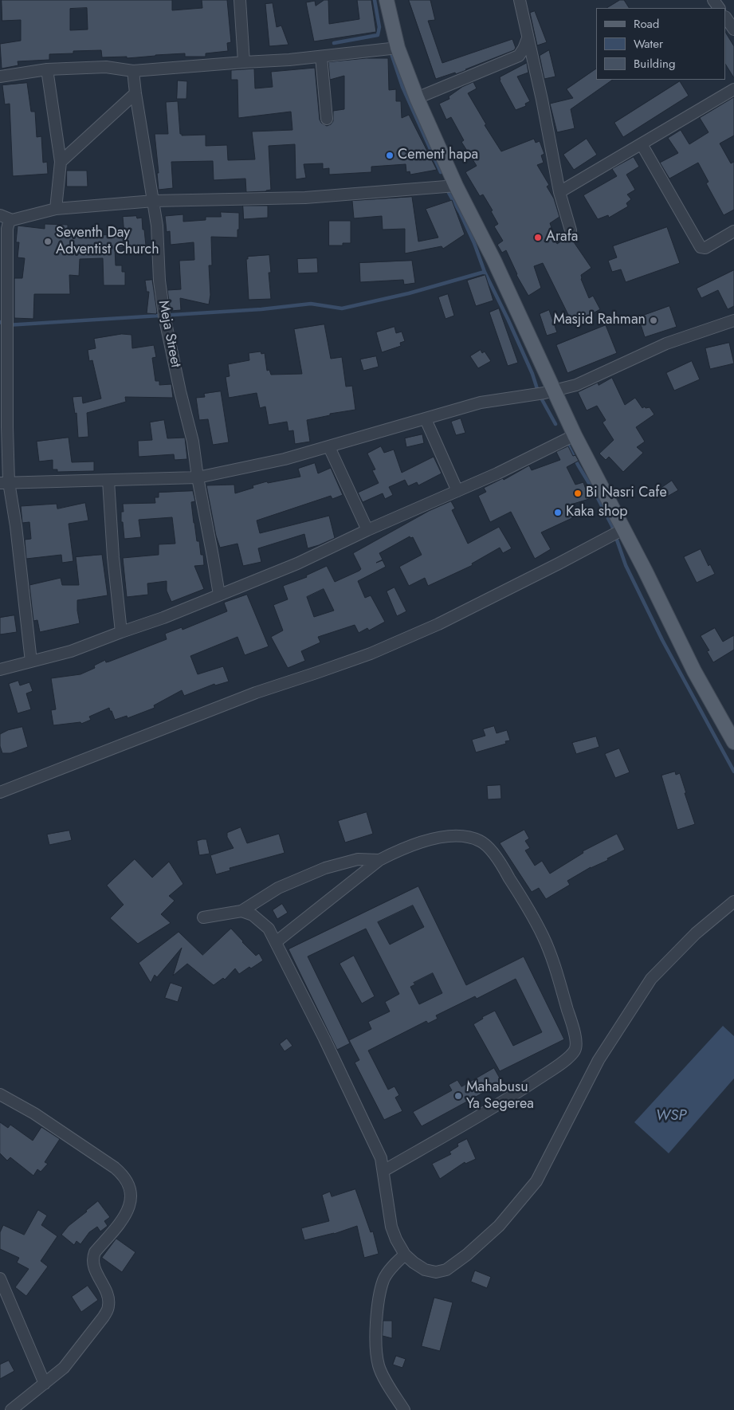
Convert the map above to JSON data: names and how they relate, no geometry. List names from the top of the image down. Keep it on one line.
{"streets":{"street":["Meja Street"]},"water":["WSP"],"places":["Cement hapa","Arafa","Seventh Day Adventist Church","Masjid Rahman","Bi Nasri Cafe","Kaka shop","Mahabusu Ya Segerea"],"legend":["Road","Water","Building"]}
